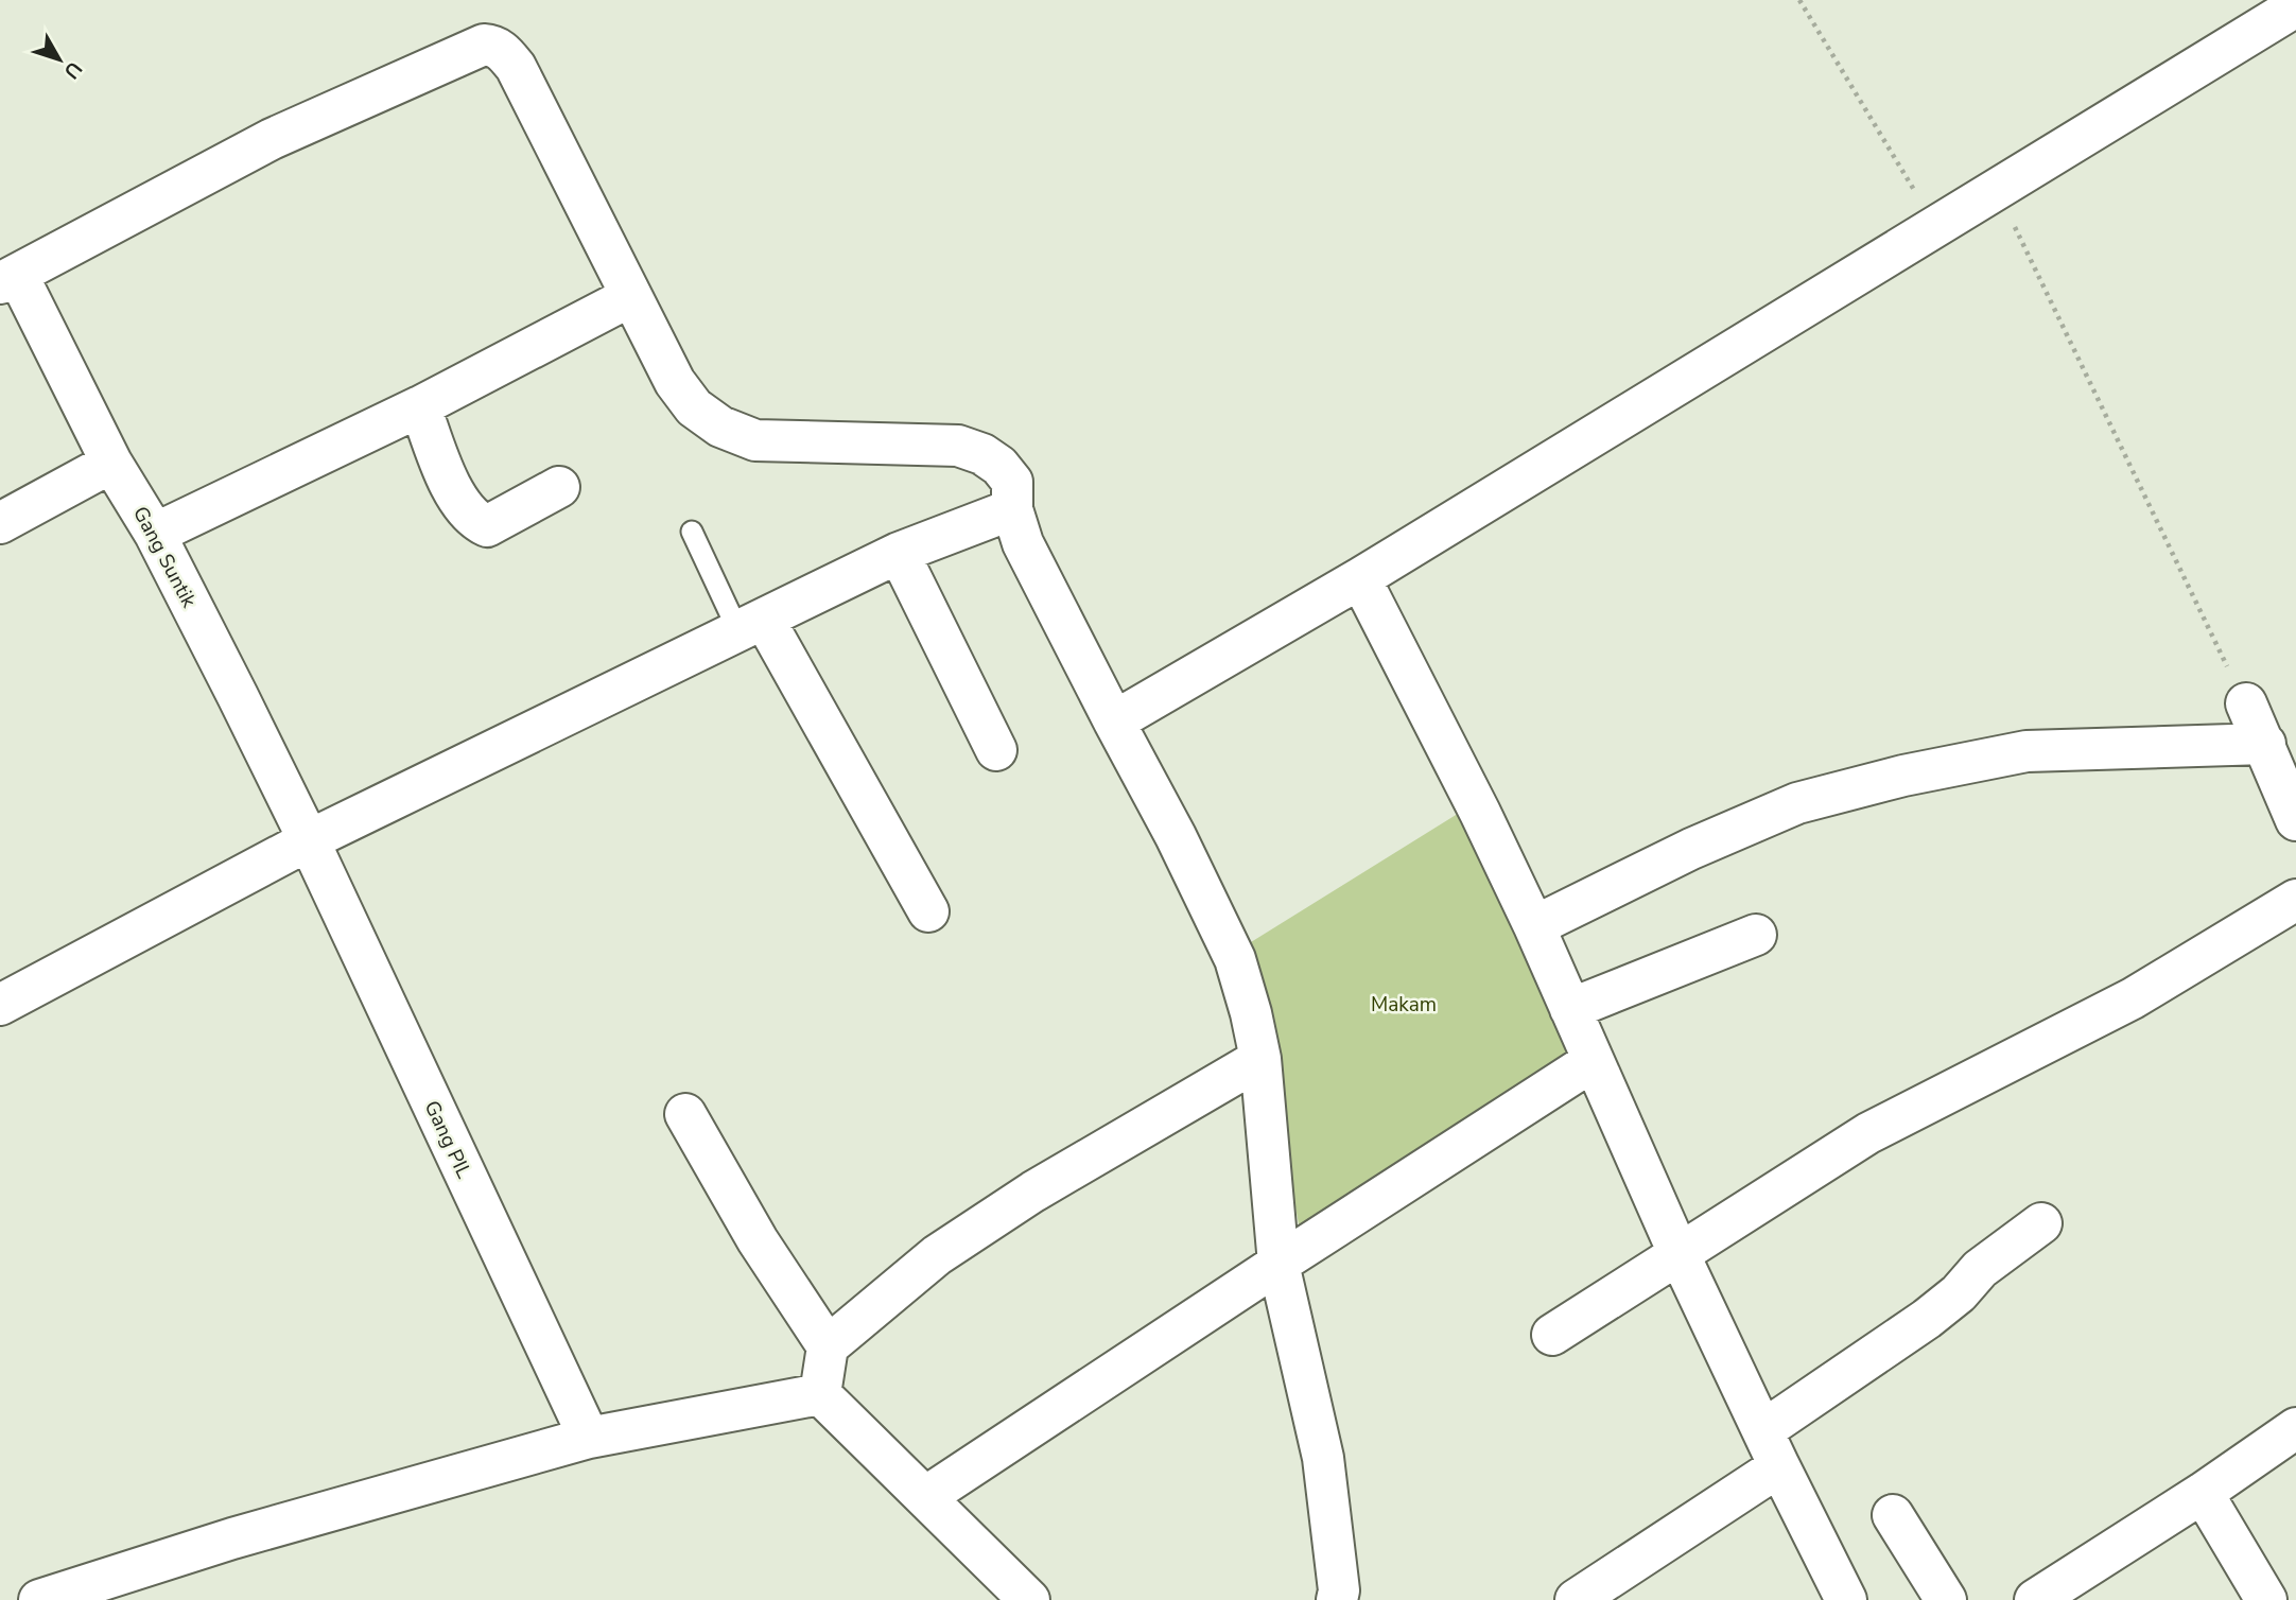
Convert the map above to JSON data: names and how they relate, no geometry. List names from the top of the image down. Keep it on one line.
{"streets":{"street":["Gang Suntik","Gang PIL"]},"crossings":[["Gang Suntik","Gang PIL"]],"parks":["Makam"],"north":"bottom right"}
